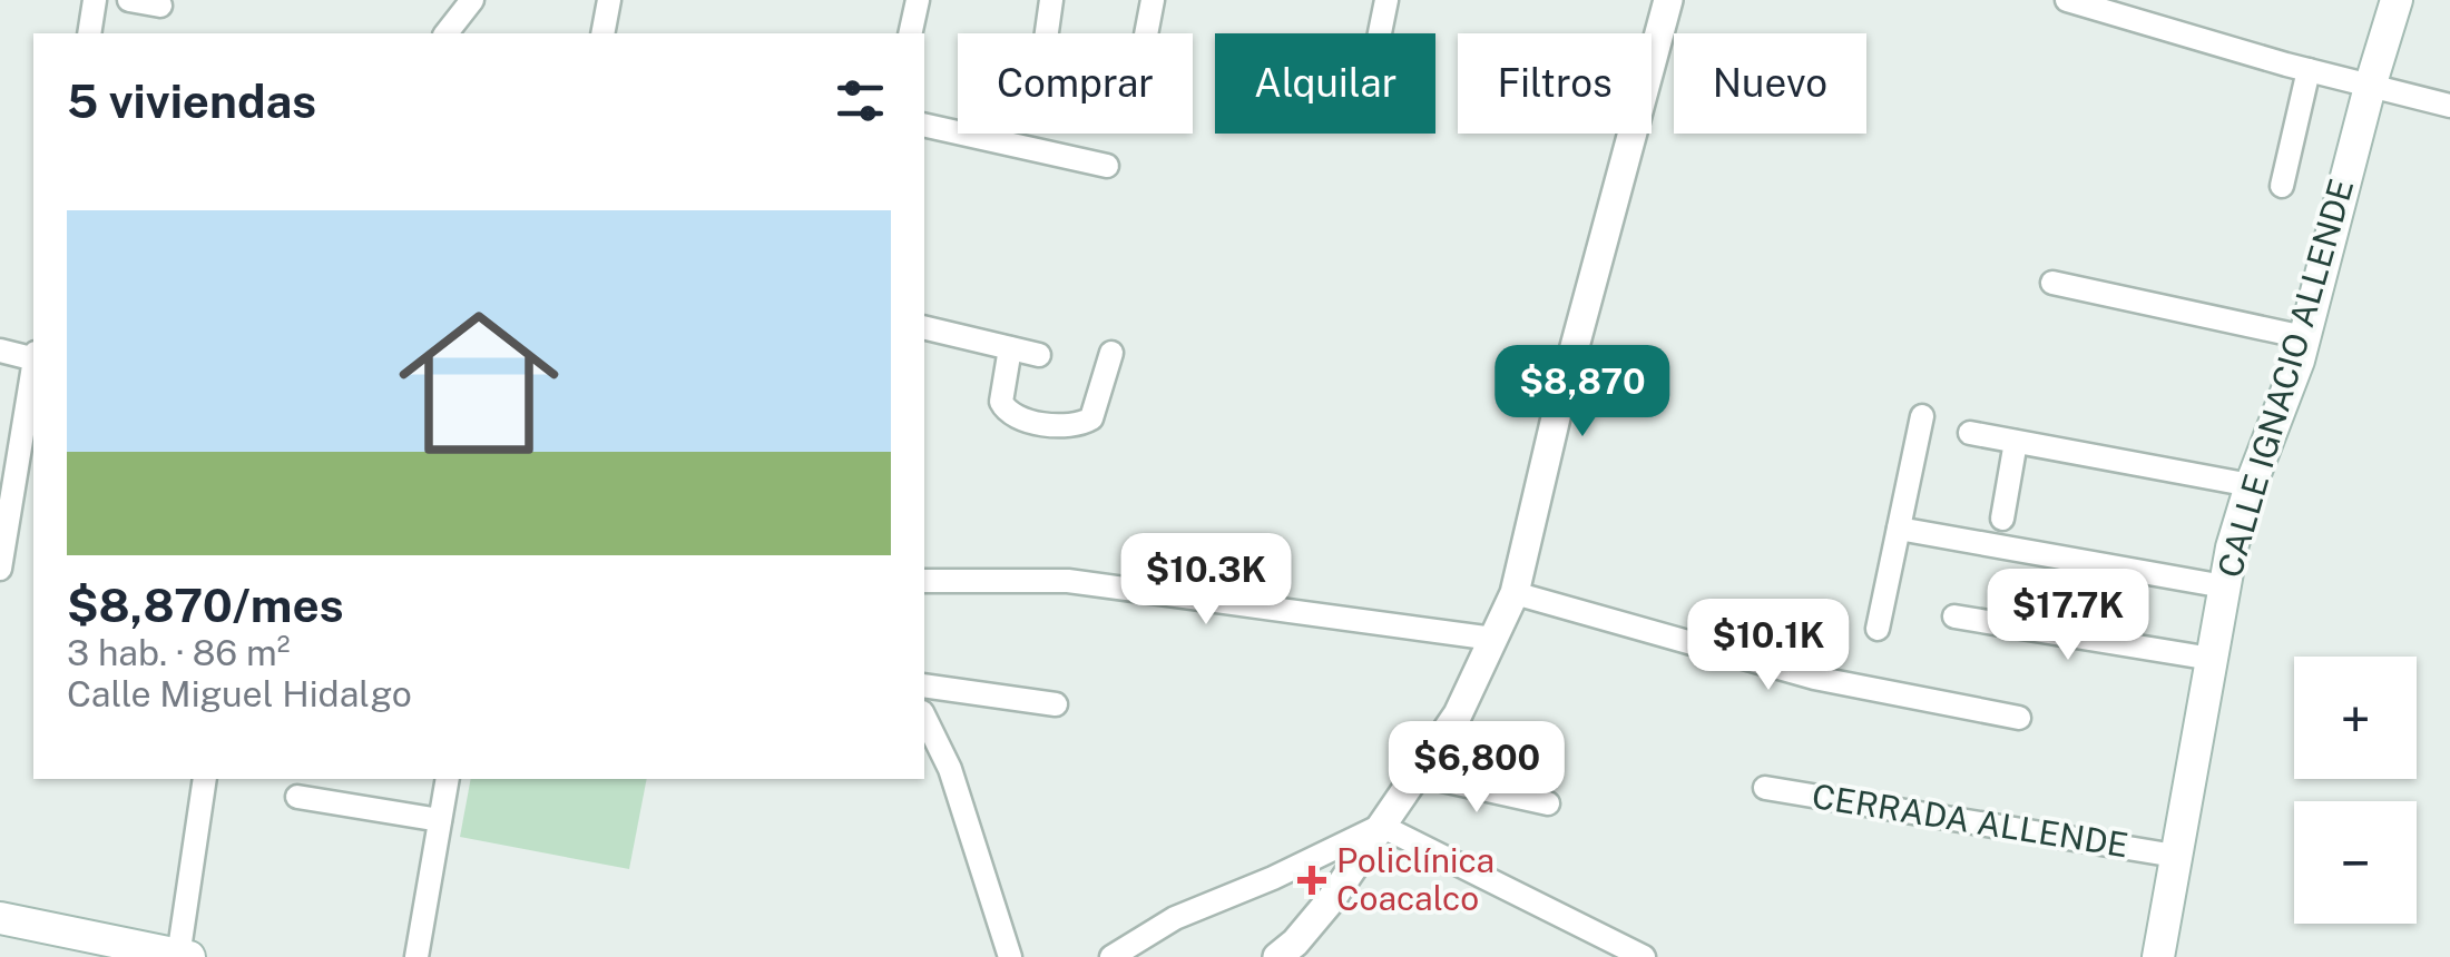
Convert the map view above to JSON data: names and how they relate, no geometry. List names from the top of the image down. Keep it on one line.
{"streets":{"main road":["CALLE IGNACIO ALLENDE"],"street":["CERRADA ALLENDE"]},"crossings":[["CALLE IGNACIO ALLENDE","CERRADA ALLENDE"]],"places":{"health":["Policlínica Coacalco"]},"page":{"chip":["Comprar","Alquilar","Filtros","Nuevo"],"heading":"5 viviendas","list":[{"name":"$8,870/mes","note":"3 hab. · 86 m² · Calle Miguel Hidalgo"}],"price":["$8,870","$10.3K","$17.7K","$10.1K","$6,800"],"map_buttons":["+","−"]}}
